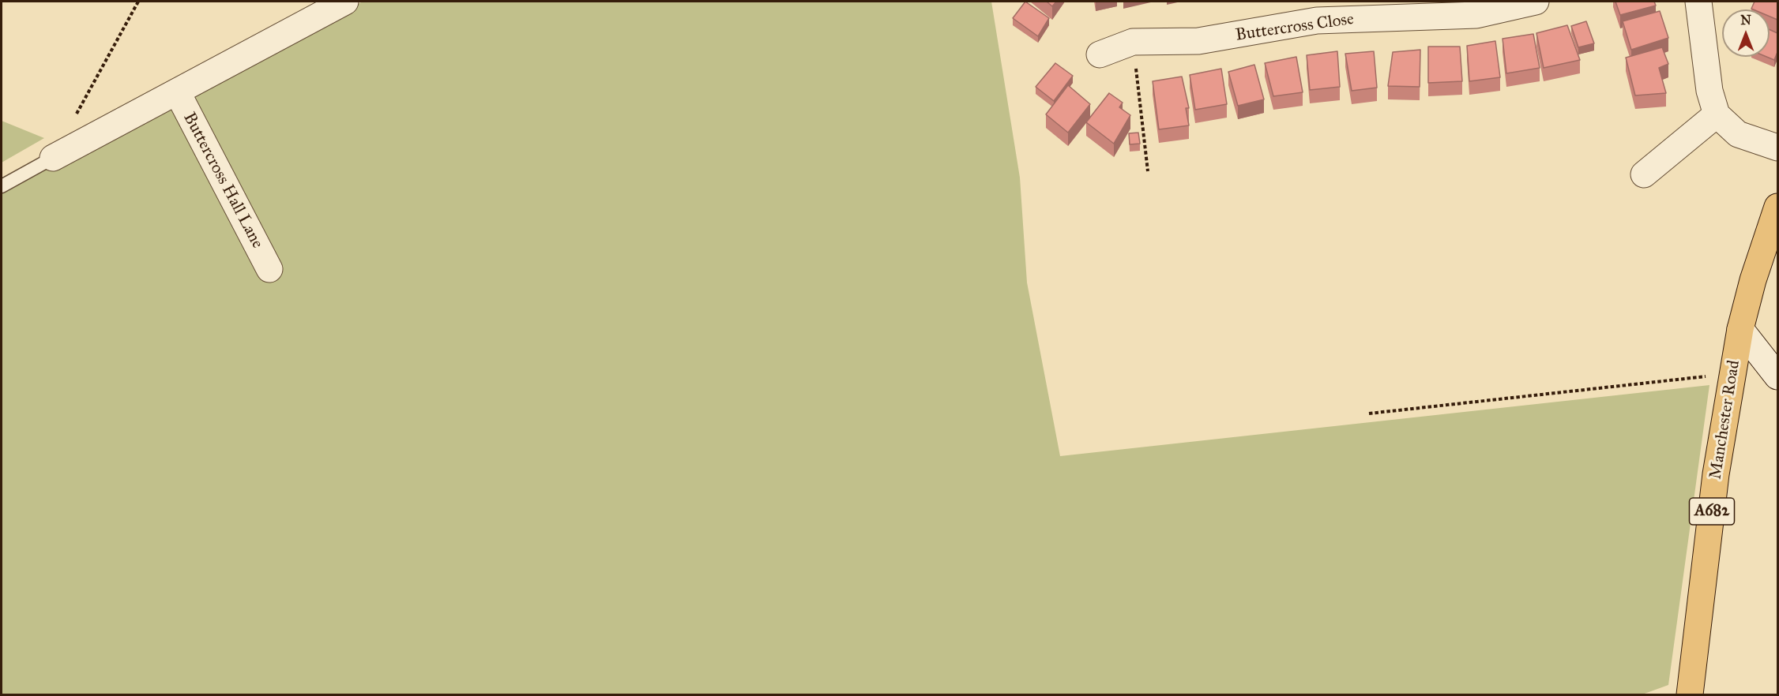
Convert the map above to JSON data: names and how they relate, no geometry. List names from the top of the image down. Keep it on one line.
{"streets":{"main road":["Manchester Road","A682"],"street":["Buttercross Close","Buttercross Hall Lane"]},"north":"top"}
